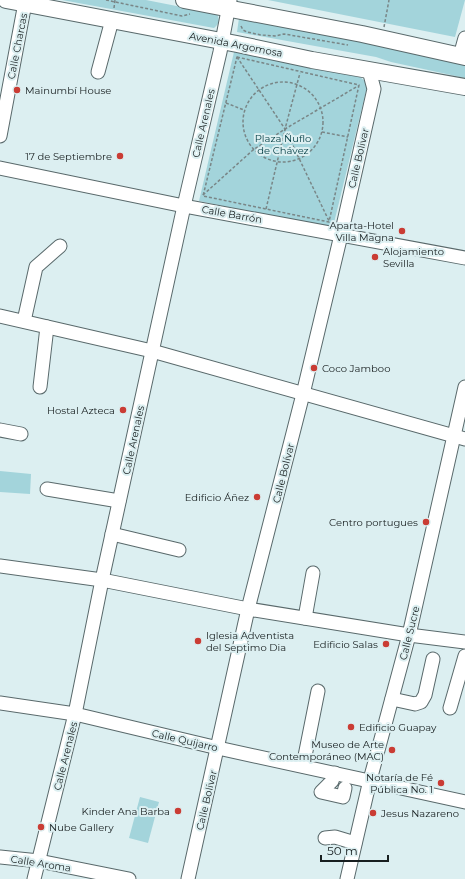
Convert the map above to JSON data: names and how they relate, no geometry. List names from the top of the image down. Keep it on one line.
{"streets":{"main road":["Avenida Argomosa"],"street":["Calle Charcas","Calle Arenales","Calle Bolívar","Calle Barrón","Calle Sucre","Calle Quijarro","Calle Aroma"]},"crossings":[["Avenida Argomosa","Calle Charcas"],["Avenida Argomosa","Calle Arenales"],["Avenida Argomosa","Calle Bolívar"],["Calle Arenales","Calle Barrón"],["Calle Arenales","Calle Quijarro"],["Calle Arenales","Calle Aroma"],["Calle Bolívar","Calle Barrón"],["Calle Bolívar","Calle Quijarro"],["Calle Sucre","Calle Quijarro"]],"parks":["Plaza Ñuflo de Chávez"],"places":["Mainumbí House","17 de Septiembre","Aparta-Hotel Villa Magna","Alojamiento Sevilla","Coco Jamboo","Hostal Azteca","Edificio Áñez","Centro portugues","Iglesia Adventista del Septimo Dia","Edificio Salas","Edificio Guapay","Museo de Arte Contemporáneo (MAC)","Notaría de Fé Pública No. 1","Kinder Ana Barba","Jesus Nazareno","Nube Gallery"],"scale_bar":"50 m"}
